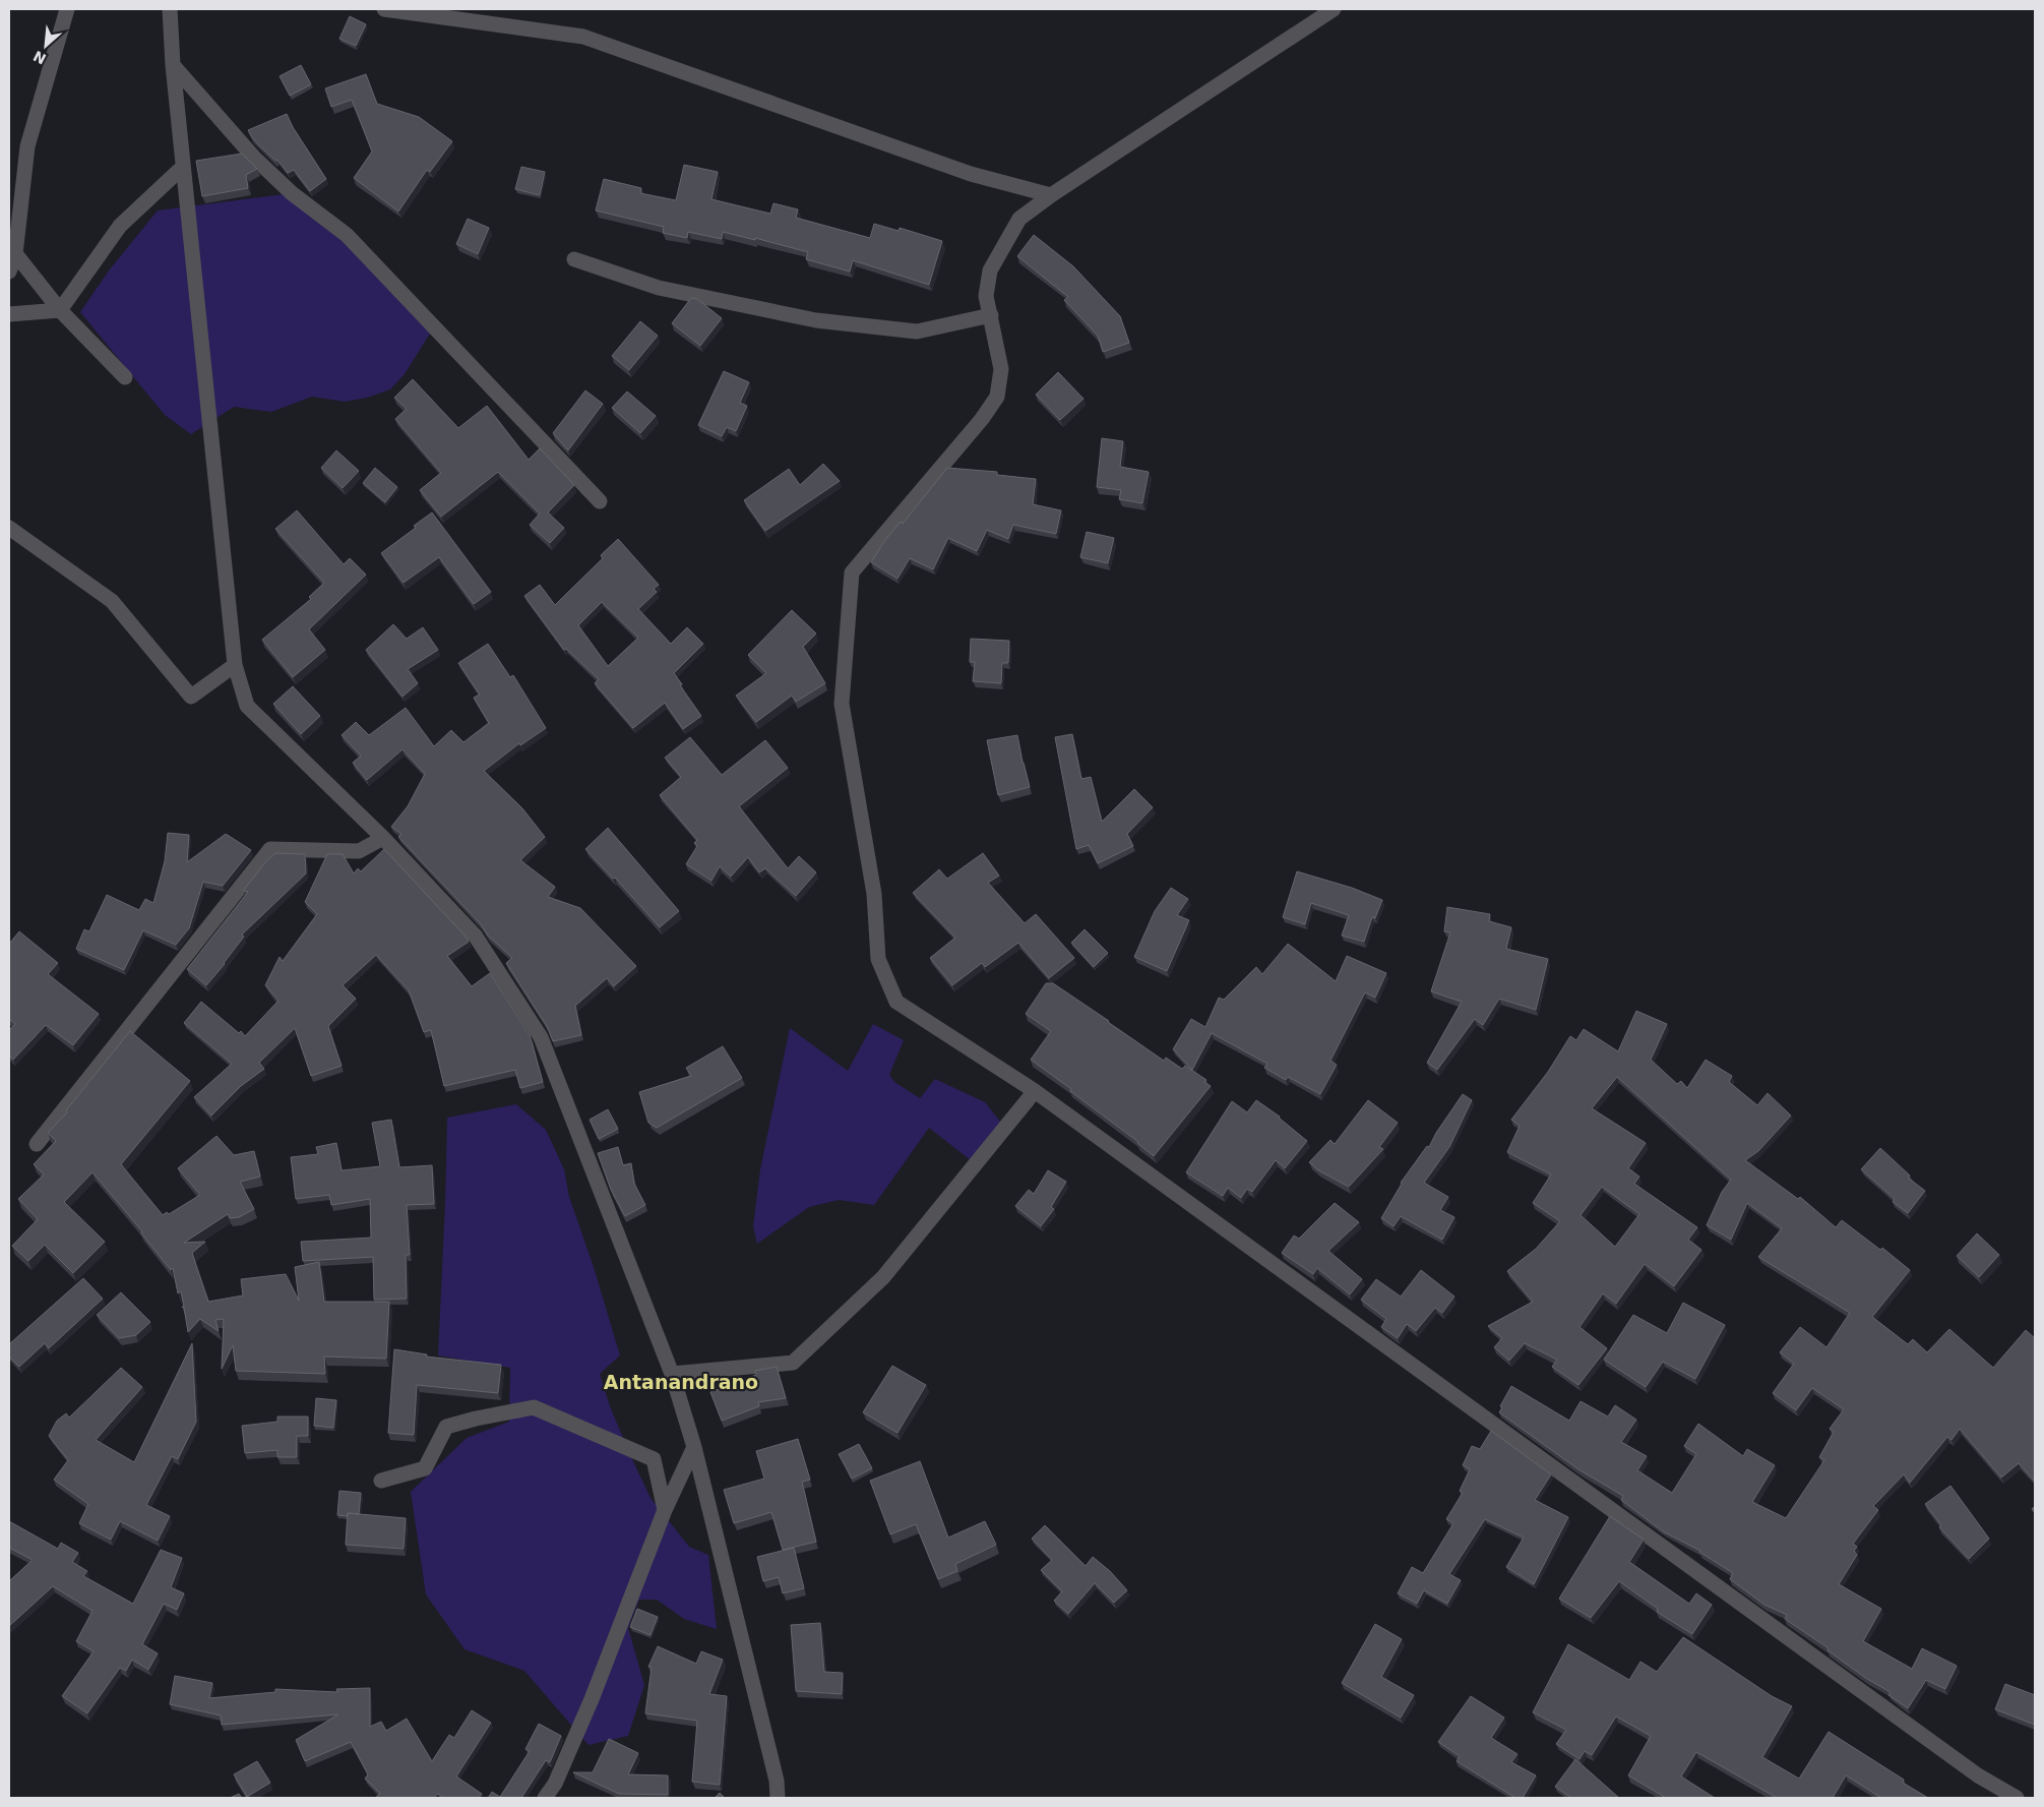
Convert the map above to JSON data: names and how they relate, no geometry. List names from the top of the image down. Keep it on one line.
{"districts":["Antanandrano"],"north":"bottom left"}
